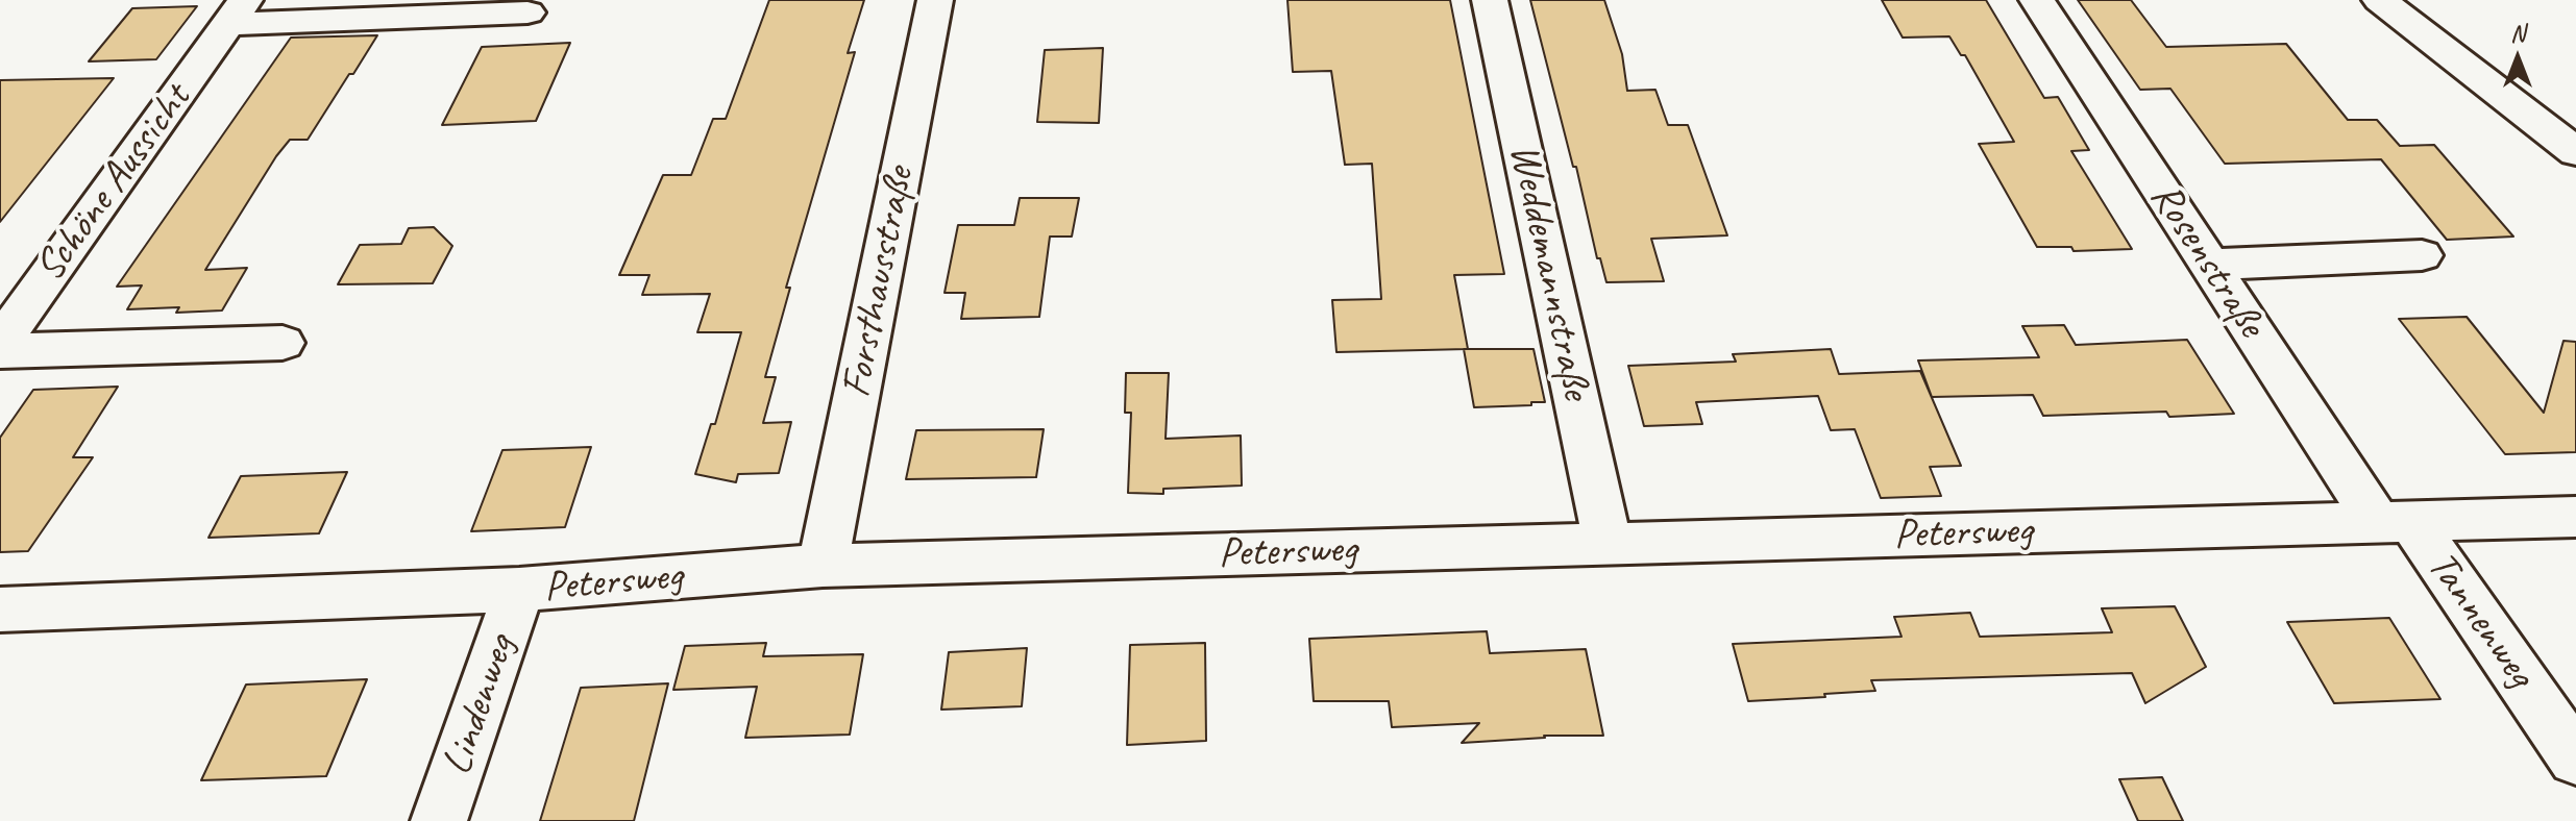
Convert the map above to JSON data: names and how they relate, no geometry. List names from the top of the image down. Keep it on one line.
{"streets":{"street":["Schöne Aussicht","Rosenstraße","Weddemannstraße","Forsthausstraße","Petersweg","Tannenweg","Lindenweg"]},"crossings":[["Rosenstraße","Petersweg"],["Rosenstraße","Tannenweg"],["Weddemannstraße","Petersweg"],["Forsthausstraße","Petersweg"],["Petersweg","Tannenweg"],["Petersweg","Lindenweg"]],"north":"top"}
